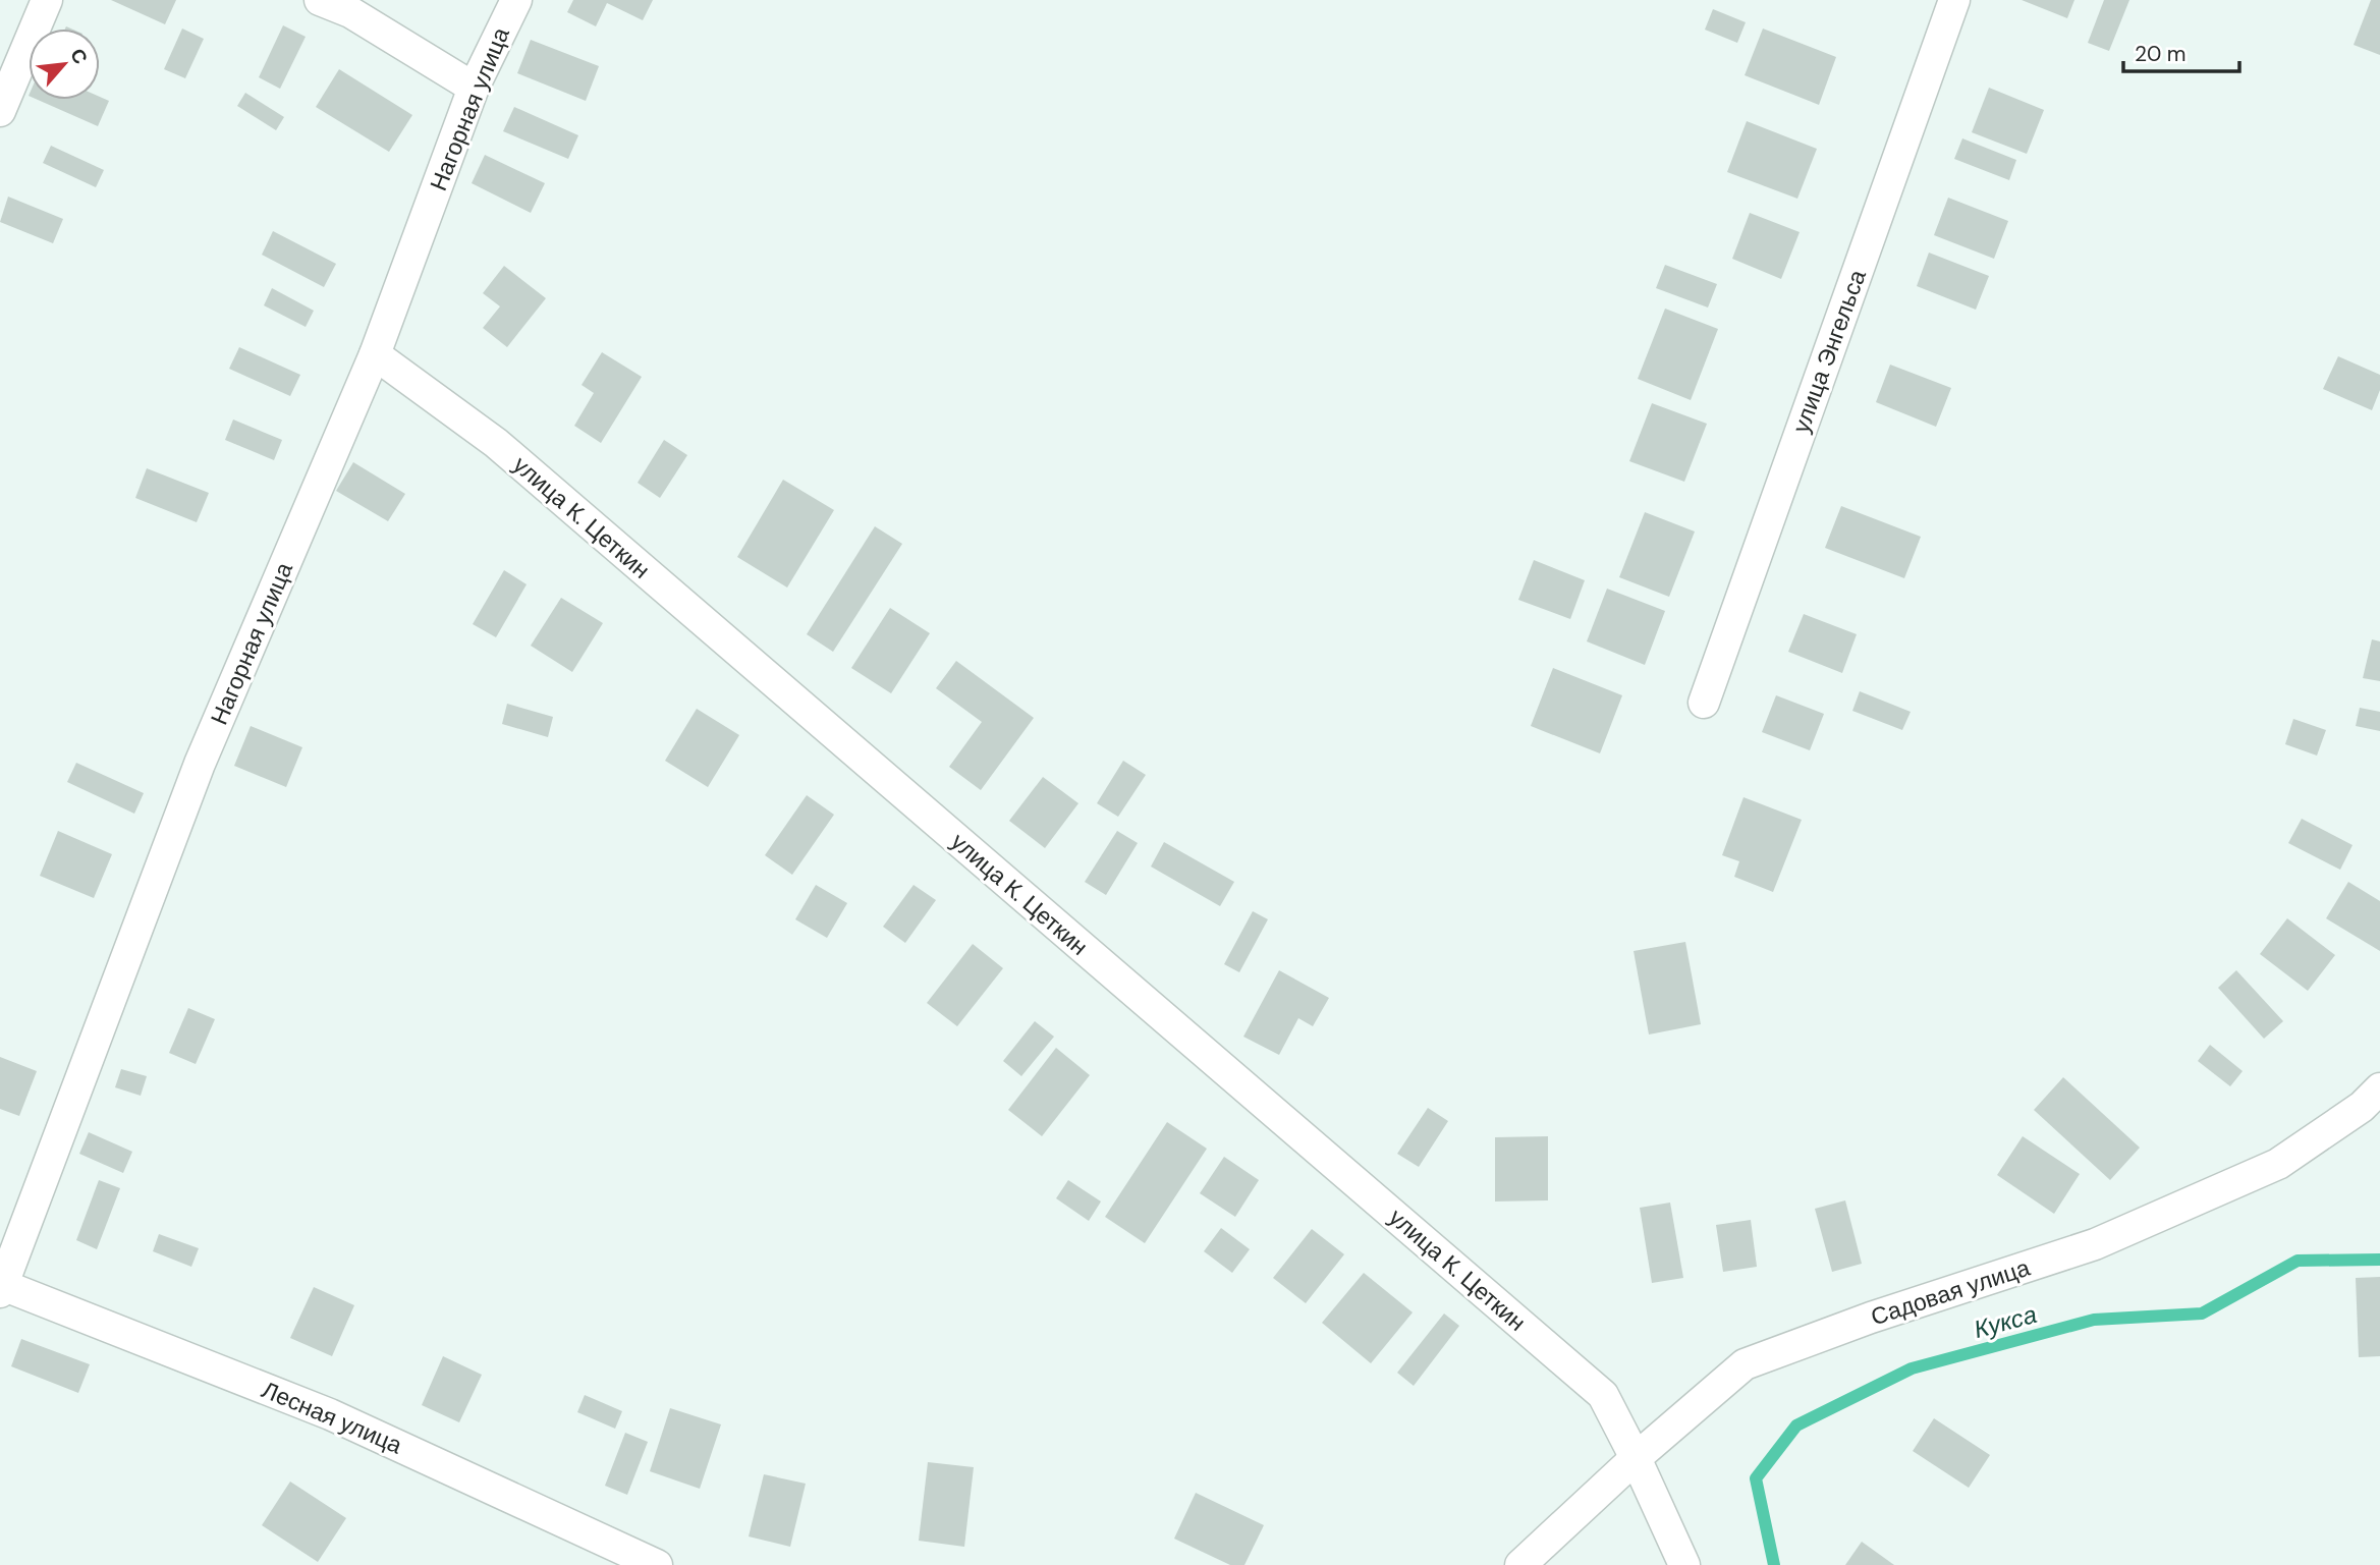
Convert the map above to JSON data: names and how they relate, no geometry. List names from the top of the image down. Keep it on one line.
{"streets":{"street":["Нагорная улица","улица Энгельса","улица К. Цеткин","Садовая улица","Лесная улица"]},"crossings":[["Нагорная улица","улица К. Цеткин"],["Нагорная улица","Лесная улица"],["улица К. Цеткин","Садовая улица"]],"water":["Кукса"],"scale_bar":"20 m","north":"top right"}
